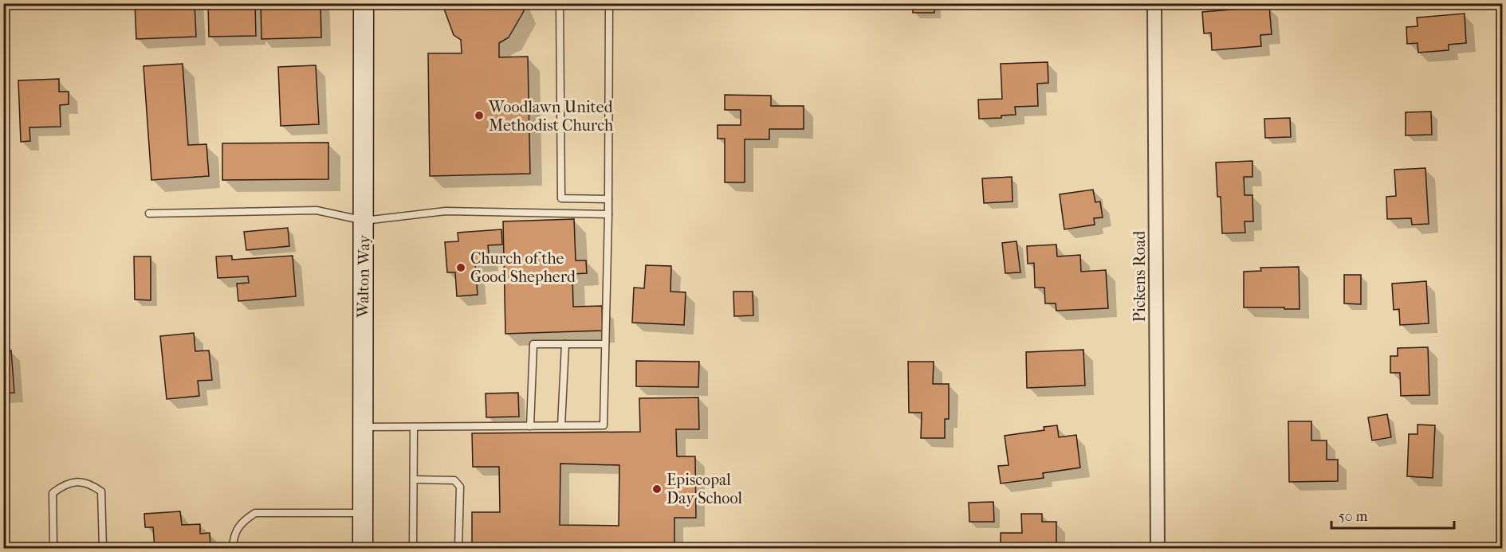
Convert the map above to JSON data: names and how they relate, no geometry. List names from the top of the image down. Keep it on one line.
{"streets":{"main road":["Walton Way"],"street":["Pickens Road"]},"places":["Woodlawn United Methodist Church","Church of the Good Shepherd","Episcopal Day School"],"scale_bar":"50 m"}
